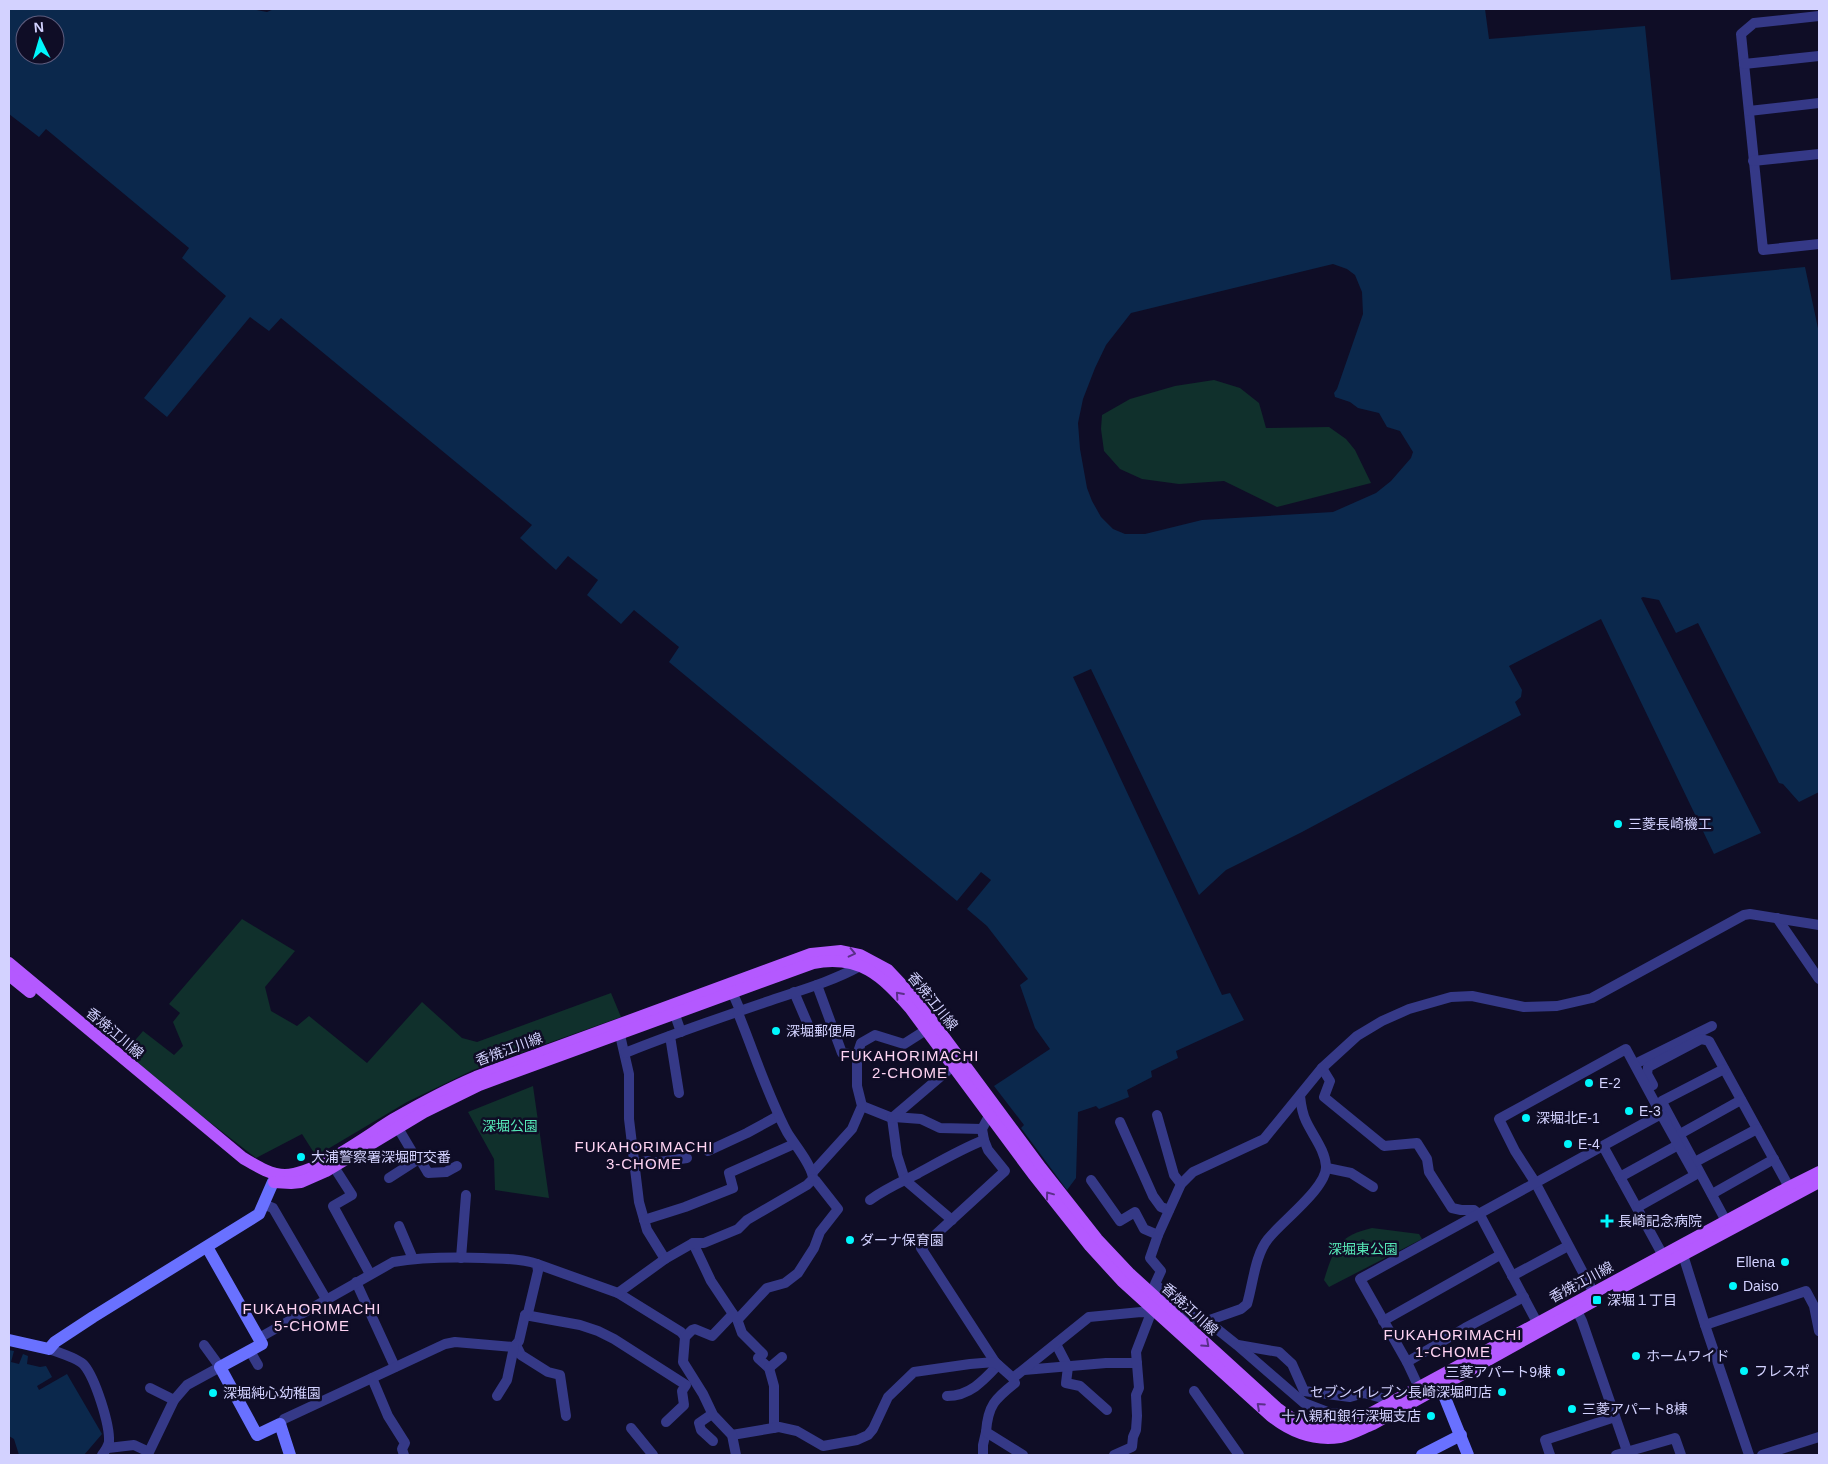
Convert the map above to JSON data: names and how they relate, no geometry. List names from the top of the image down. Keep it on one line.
{"streets":{"main road":["香焼江川線"]},"districts":["FUKAHORIMACHI 2-CHOME","FUKAHORIMACHI 3-CHOME","FUKAHORIMACHI 5-CHOME","FUKAHORIMACHI 1-CHOME"],"parks":["深堀公園","深堀東公園"],"places":{"other":["三菱長崎機工","深堀郵便局","E-2","E-3","深堀北E-1","E-4","大浦警察署深堀町交番","ダーナ保育園","Ellena","Daiso","ホームワイド","フレスポ","三菱アパート9棟","セブンイレブン長崎深堀町店","深堀純心幼稚園","三菱アパート8棟","十八親和銀行深堀支店"],"health":["長崎記念病院"],"transit":["深堀１丁目"]},"north":"top"}
